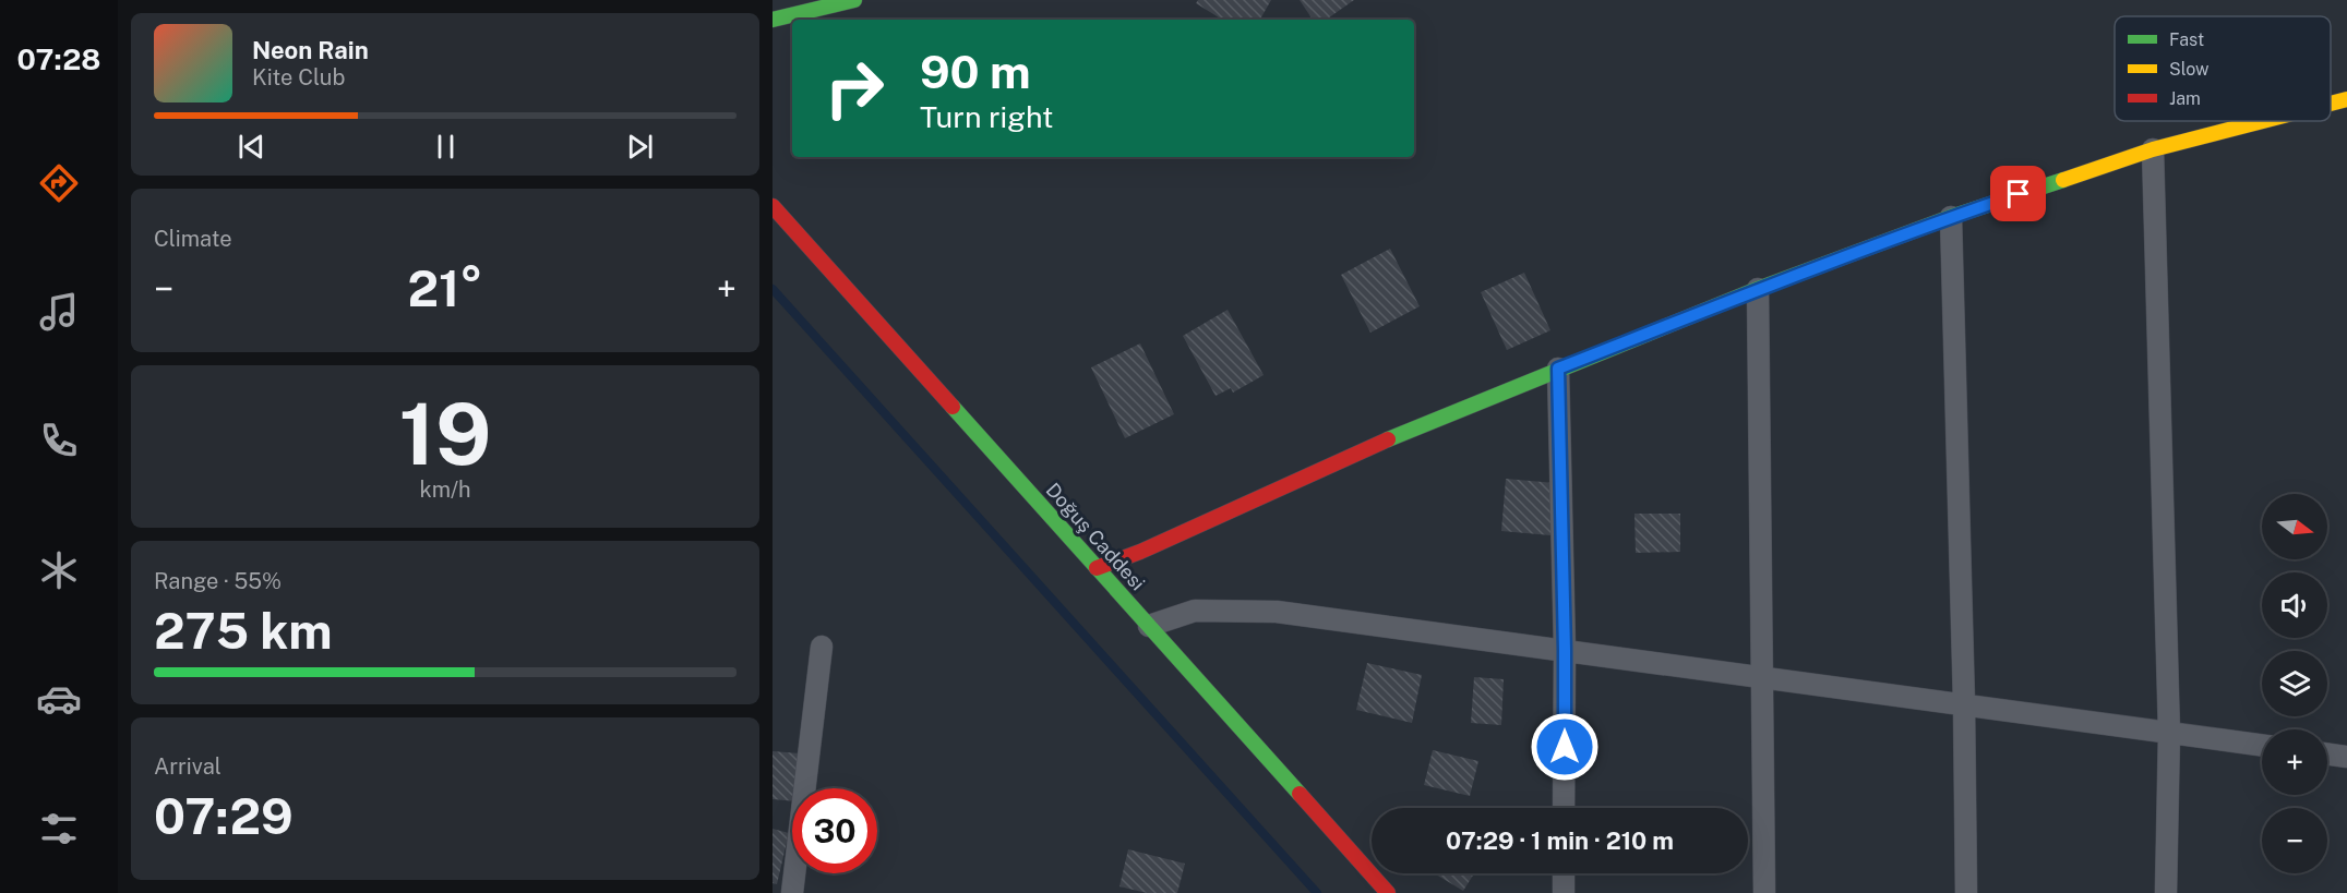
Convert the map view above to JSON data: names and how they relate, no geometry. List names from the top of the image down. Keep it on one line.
{"streets":{"street":["Doğuş Caddesi"]},"legend":["Fast","Slow","Jam"],"north":"right","page":{"tabs":"07:28","turn":["90 m","Turn right"],"song":["Neon Rain","Kite Club"],"tile":["Climate",["19","km/h"],["Range · 55%","275 km"],["Arrival","07:29"]],"heat":["−","21°","+"],"map_buttons":["+","−"],"limit":"30","trip":"07:29 · 1 min · 210 m"}}
